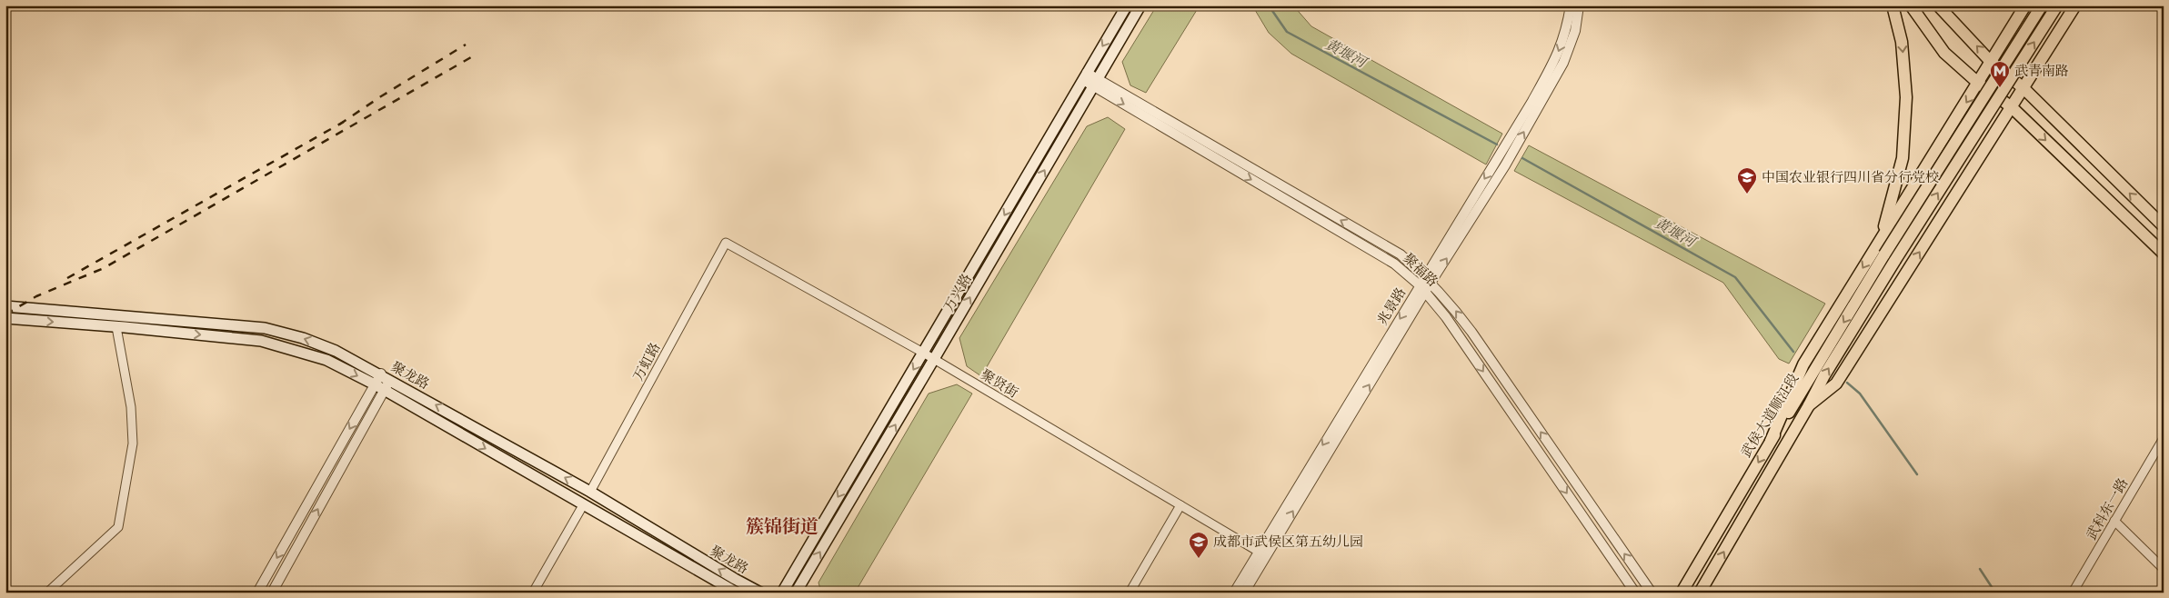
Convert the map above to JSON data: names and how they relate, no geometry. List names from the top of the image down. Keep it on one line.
{"streets":{"main road":["万兴路","聚龙路","武侯大道顺江段"],"street":["聚福路","兆景路","万虹路","聚贤街","武科东一路"]},"crossings":[["聚福路","万兴路"],["聚福路","兆景路"],["万兴路","聚贤街"],["兆景路","聚贤街"],["万虹路","聚龙路"],["万虹路","聚贤街"]],"districts":["簇锦街道"],"water":["黄堰河"],"places":{"metro station":["武青南路"],"school or university":["中国农业银行四川省分行党校","成都市武侯区第五幼儿园"]}}
